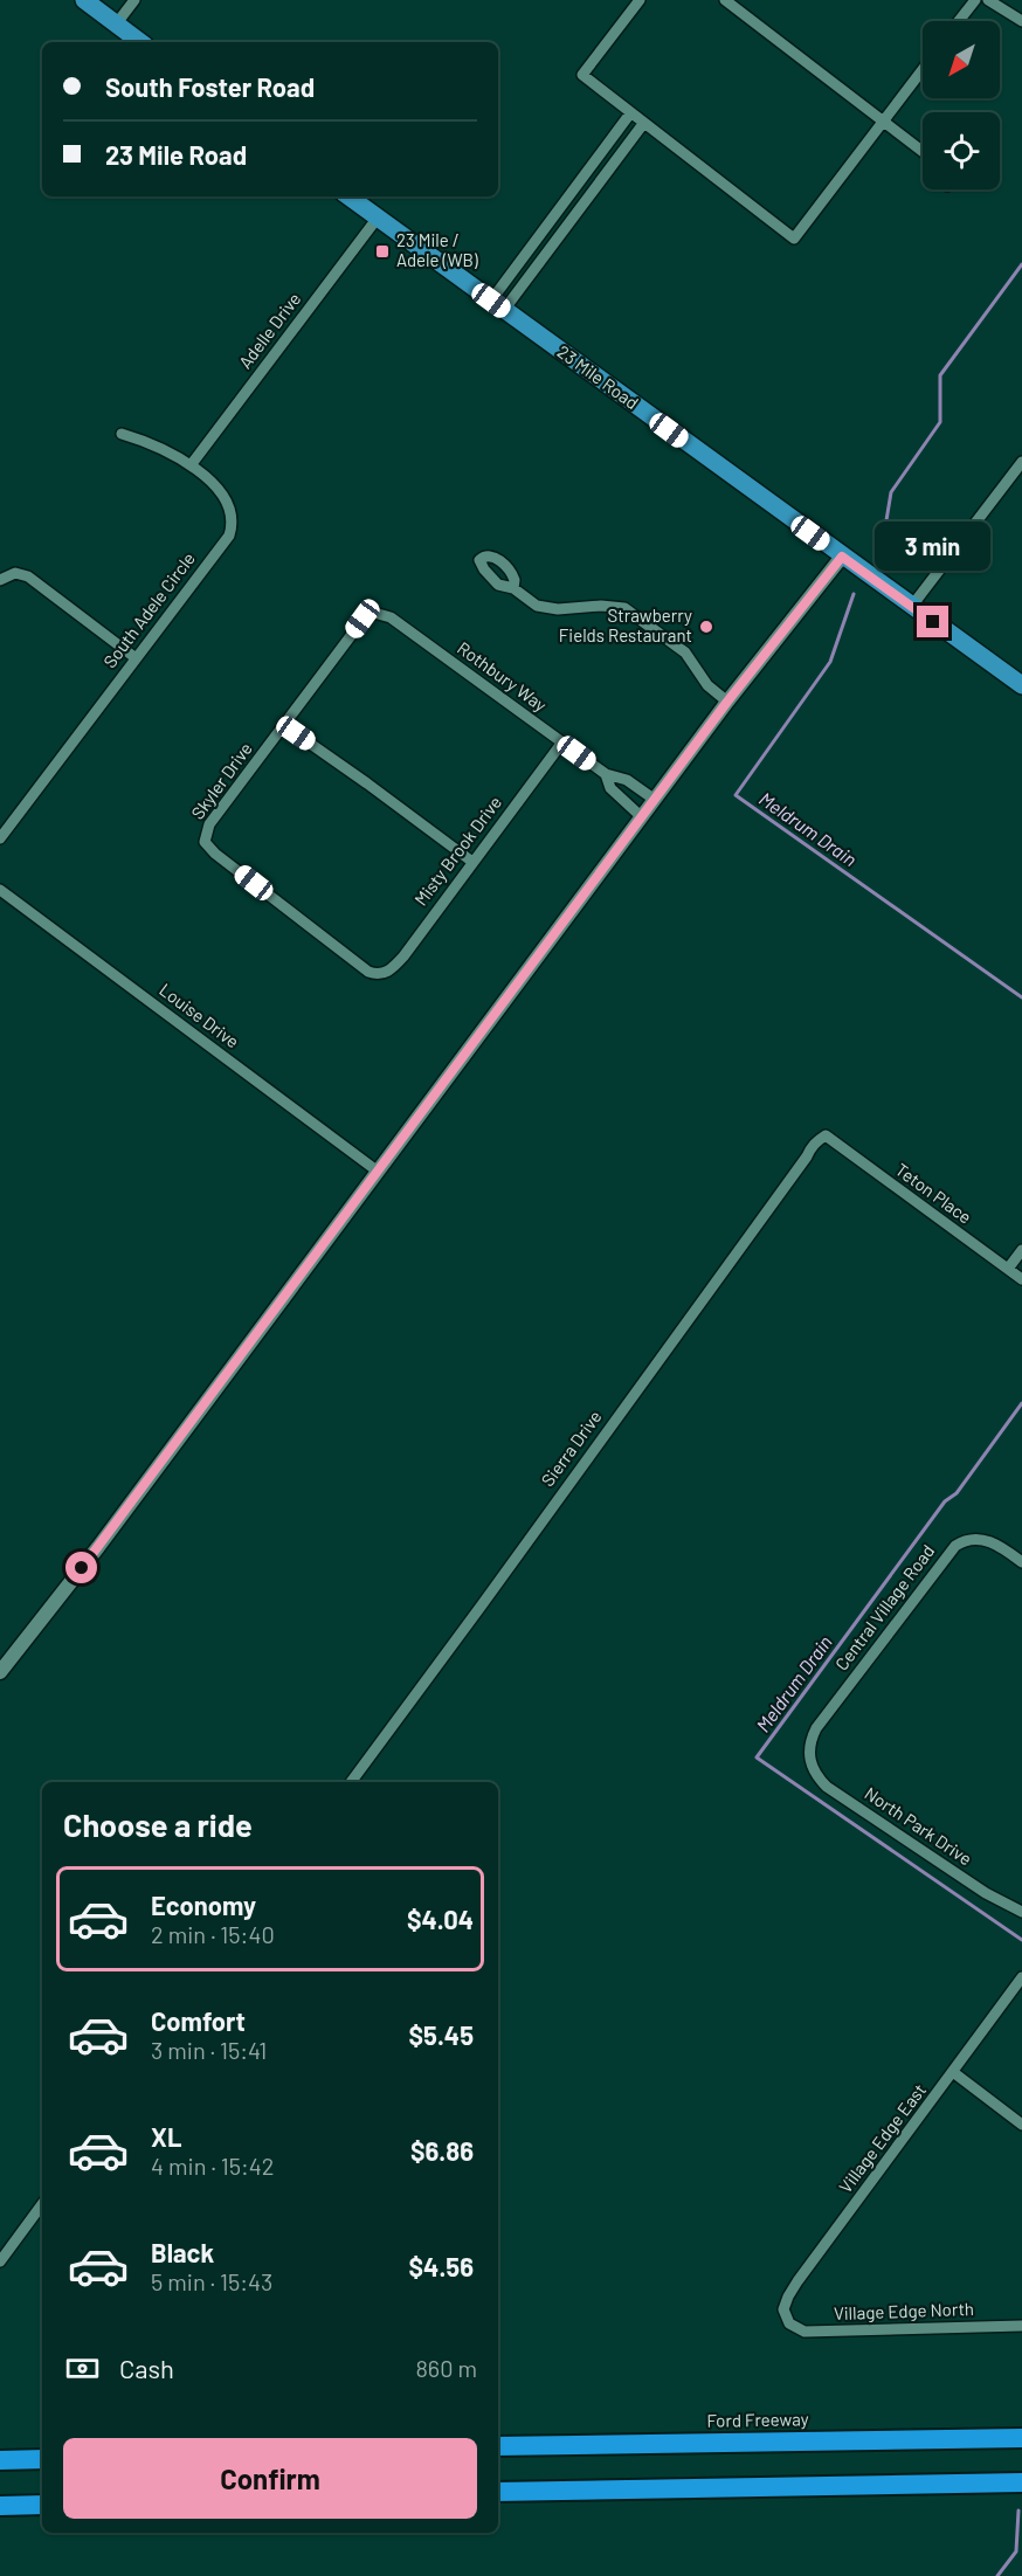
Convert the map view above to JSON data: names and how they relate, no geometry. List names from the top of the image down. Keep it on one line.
{"streets":{"highway":["Ford Freeway"],"main road":["23 Mile Road"],"street":["Adelle Drive","South Adele Circle","Rothbury Way","Skyler Drive","Misty Brook Drive","Louise Drive","Teton Place","Sierra Drive","Central Village Road","North Park Drive","Village Edge East","Village Edge North"]},"crossings":[["Adelle Drive","23 Mile Road"],["Adelle Drive","South Adele Circle"],["Rothbury Way","Skyler Drive"],["Rothbury Way","Misty Brook Drive"],["Skyler Drive","Misty Brook Drive"],["Teton Place","Sierra Drive"],["Central Village Road","North Park Drive"],["Village Edge East","Village Edge North"]],"water":["Meldrum Drain"],"places":{"transit":["23 Mile / Adele (WB)"],"other":["Strawberry Fields Restaurant"]},"north":"bottom left","page":{"banner":["South Foster Road","23 Mile Road"],"bubble":"3 min","heading":"Choose a ride","list":[{"name":"Economy","note":"2 min · 15:40","value":"$4.04"},{"name":"Comfort","note":"3 min · 15:41","value":"$5.45"},{"name":"XL","note":"4 min · 15:42","value":"$6.86"},{"name":"Black","note":"5 min · 15:43","value":"$4.56"}],"pay":["Cash","860 m"],"buttons":"Confirm"}}
